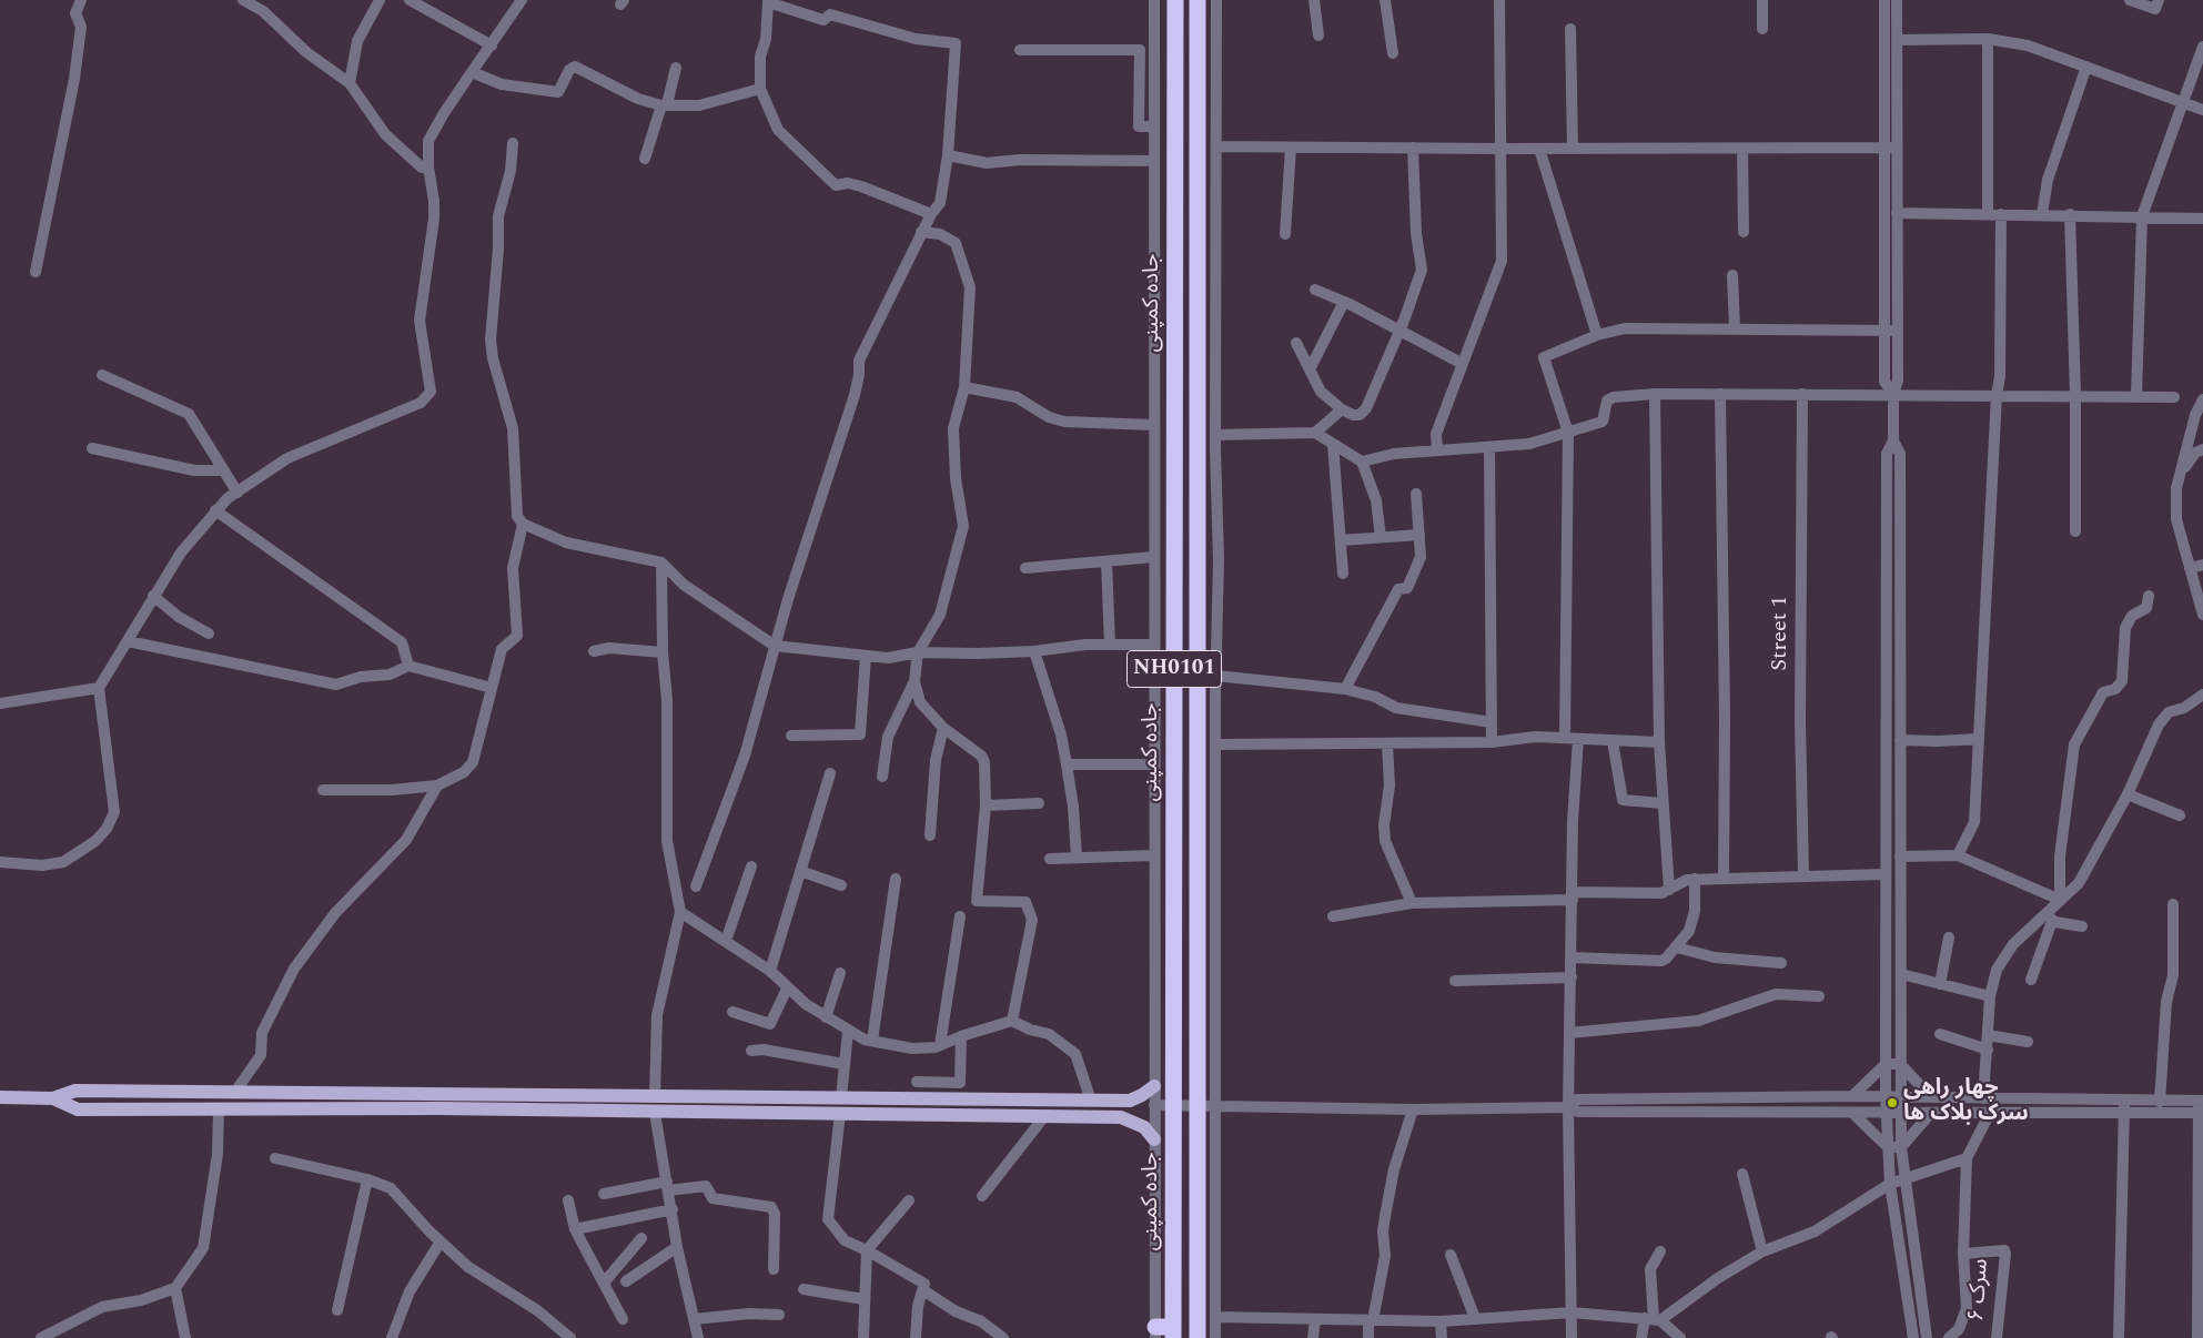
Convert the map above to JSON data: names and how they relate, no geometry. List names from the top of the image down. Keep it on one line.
{"streets":{"highway":["جاده کمپنی","NH0101"],"street":["Street 1","سرک ۶"]},"places":["چهار راهی سرک بلاک ها"]}
